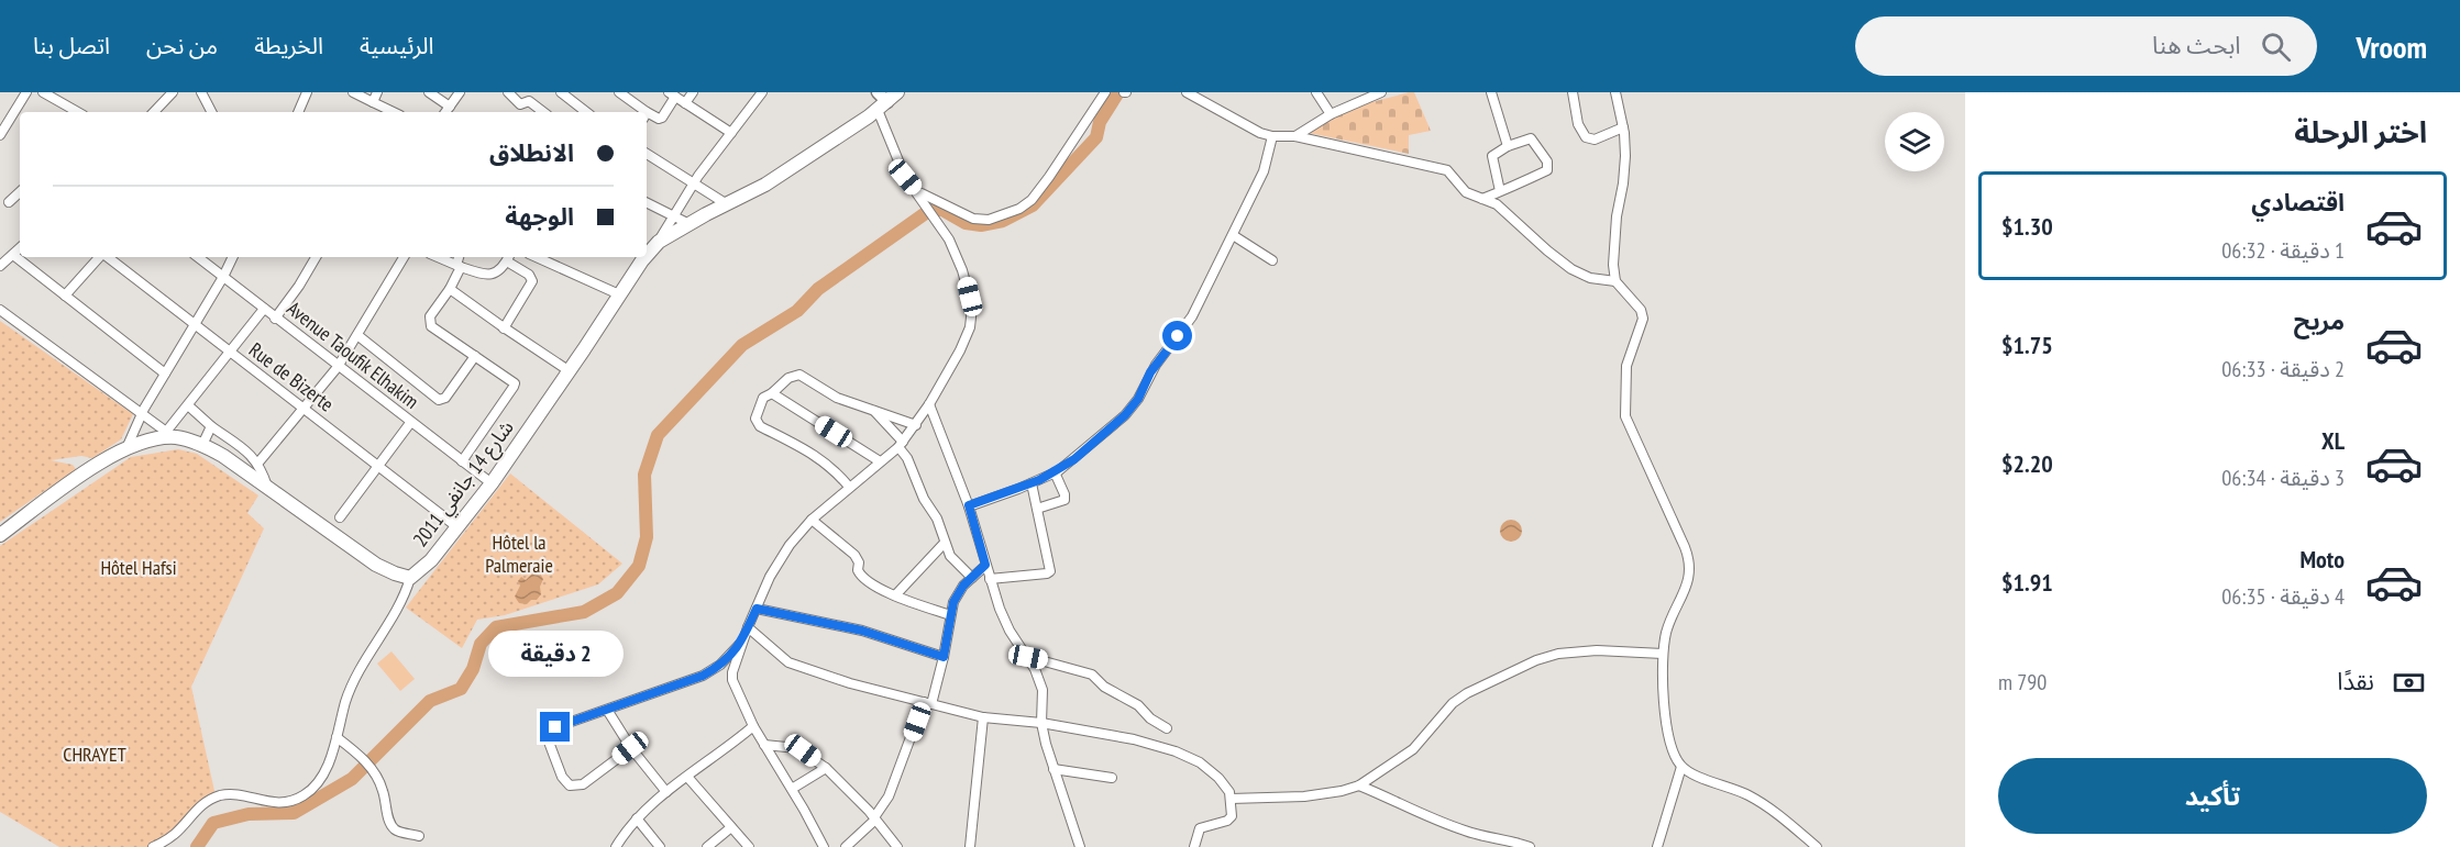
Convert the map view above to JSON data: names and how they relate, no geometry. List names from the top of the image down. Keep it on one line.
{"streets":{"main road":["شارع 14 جانفي 2011"],"street":["Avenue Taoufik Elhakim","Rue de Bizerte"]},"crossings":[["Avenue Taoufik Elhakim","شارع 14 جانفي 2011"],["Rue de Bizerte","شارع 14 جانفي 2011"]],"parks":["Hôtel la Palmeraie","Hôtel Hafsi","CHRAYET"],"page":{"header":"Vroom","search":"ابحث هنا","nav":["الرئيسية","الخريطة","من نحن","اتصل بنا"],"heading":"اختر الرحلة","banner":["الانطلاق","الوجهة"],"list":[{"name":"اقتصادي","note":"1 دقيقة · 06:32","value":"$1.30"},{"name":"مريح","note":"2 دقيقة · 06:33","value":"$1.75"},{"name":"XL","note":"3 دقيقة · 06:34","value":"$2.20"},{"name":"Moto","note":"4 دقيقة · 06:35","value":"$1.91"}],"bubble":"2 دقيقة","pay":["نقدًا","790 m"],"buttons":"تأكيد"}}
